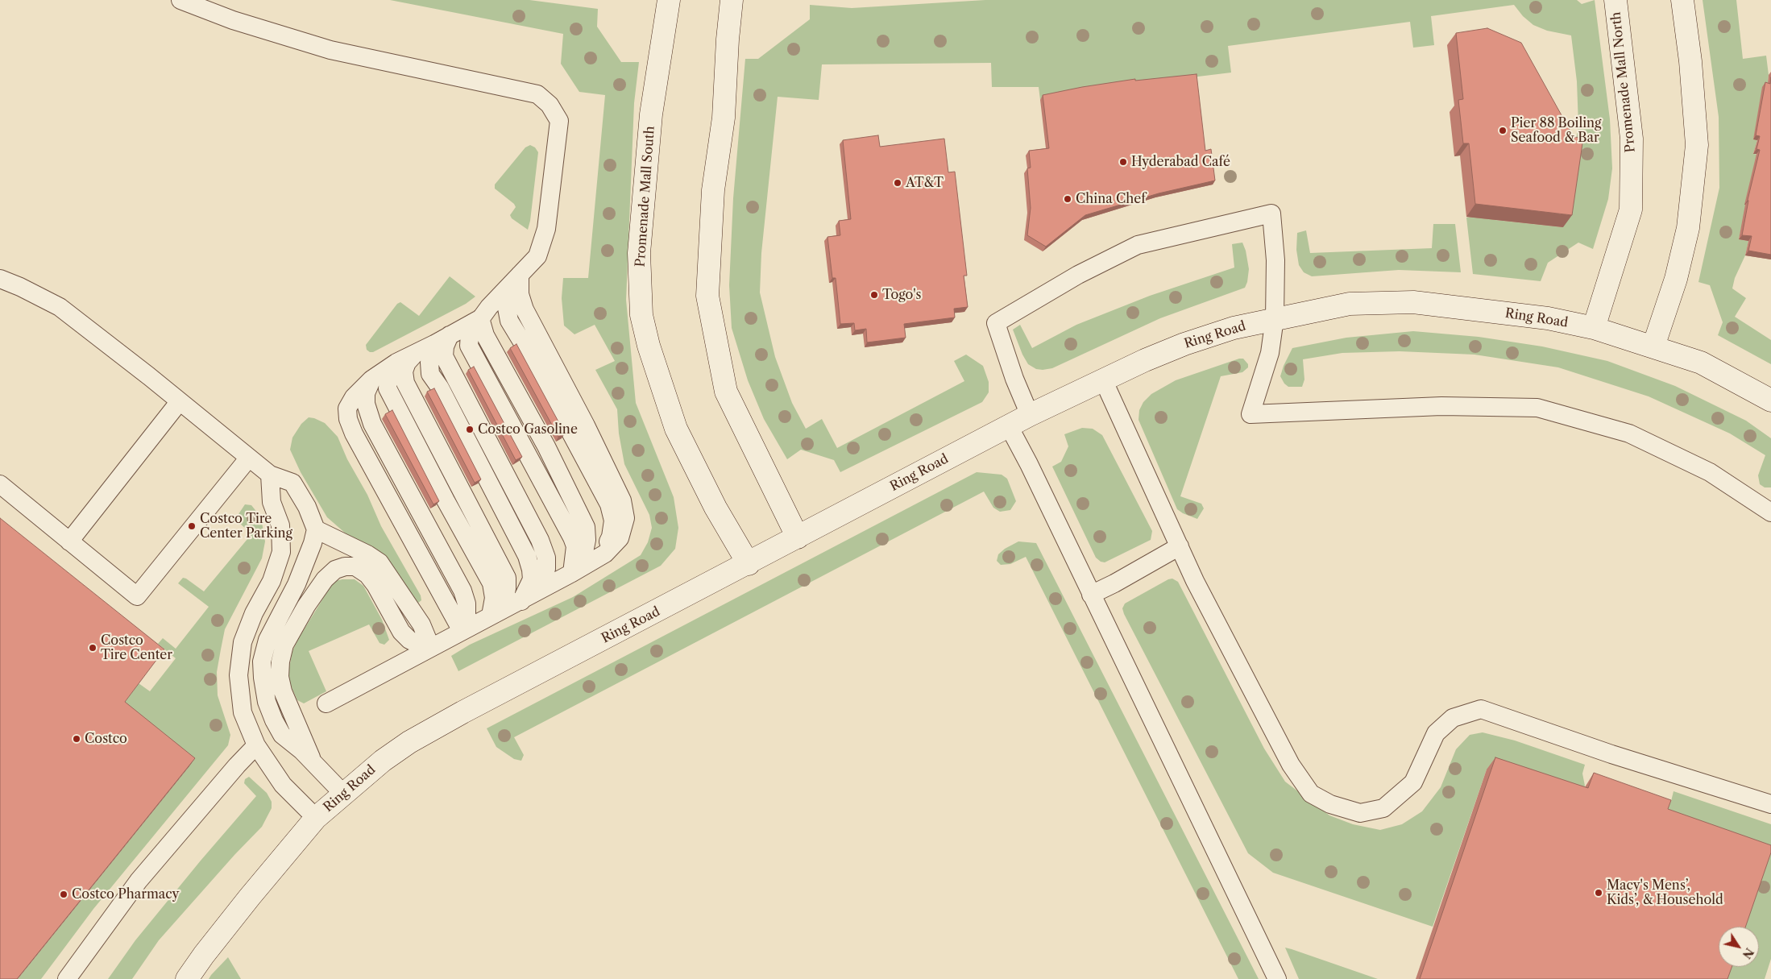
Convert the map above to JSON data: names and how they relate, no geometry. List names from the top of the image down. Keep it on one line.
{"streets":{"street":["Promenade Mall North","Promenade Mall South","Ring Road"]},"crossings":[["Promenade Mall North","Ring Road"],["Promenade Mall South","Ring Road"]],"places":["Pier 88 Boiling Seafood & Bar","Hyderabad Café","AT&T","China Chef","Togo's","Costco Gasoline","Costco Tire Center Parking","Costco Tire Center","Costco","Macy's Mens’, Kids’, & Household","Costco Pharmacy"],"north":"bottom right"}
